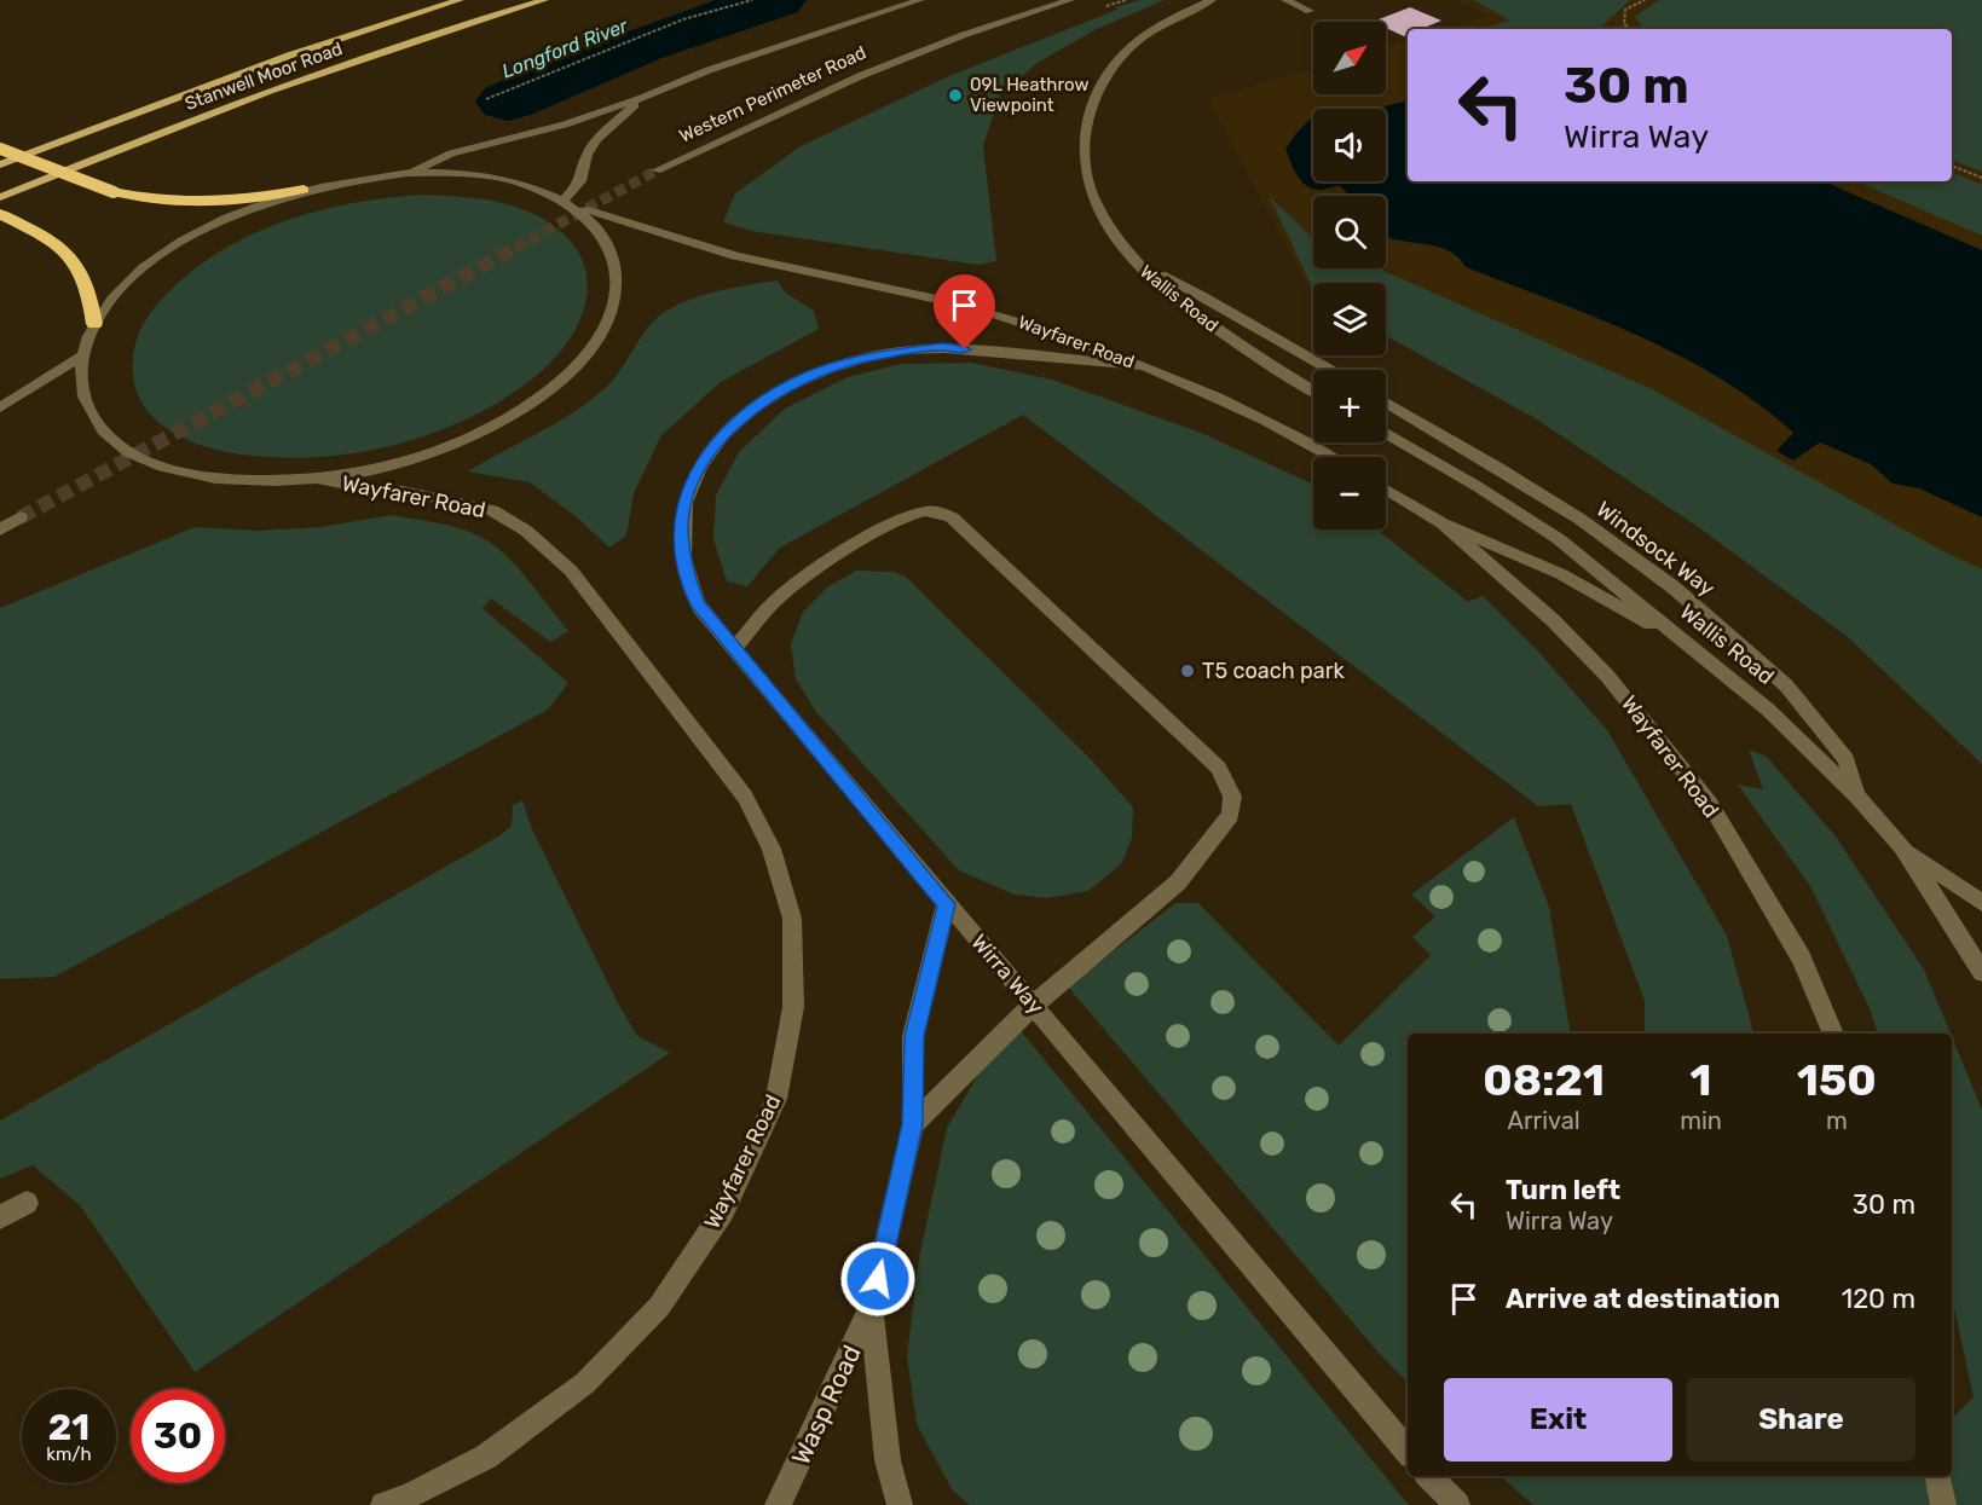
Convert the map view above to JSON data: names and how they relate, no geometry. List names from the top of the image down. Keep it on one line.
{"streets":{"main road":["Stanwell Moor Road"],"street":["Western Perimeter Road","Wallis Road","Wayfarer Road","Windsock Way","Wirra Way","Wasp Road"]},"crossings":[["Western Perimeter Road","Wayfarer Road"],["Wallis Road","Wayfarer Road"],["Wallis Road","Windsock Way"],["Wayfarer Road","Wirra Way"],["Wirra Way","Wasp Road"]],"water":["Longford River"],"places":["09L Heathrow Viewpoint","T5 coach park"],"north":"top right","page":{"map_buttons":["+","−"],"turn":["30 m","Wirra Way"],"eta":["08:21","Arrival","1","min","150","m"],"list":[{"name":"Turn left","note":"Wirra Way","value":"30 m"},{"name":"Arrive at destination","value":"120 m"}],"buttons":["Exit","Share"],"speed":"21 km/h","limit":"30"}}
